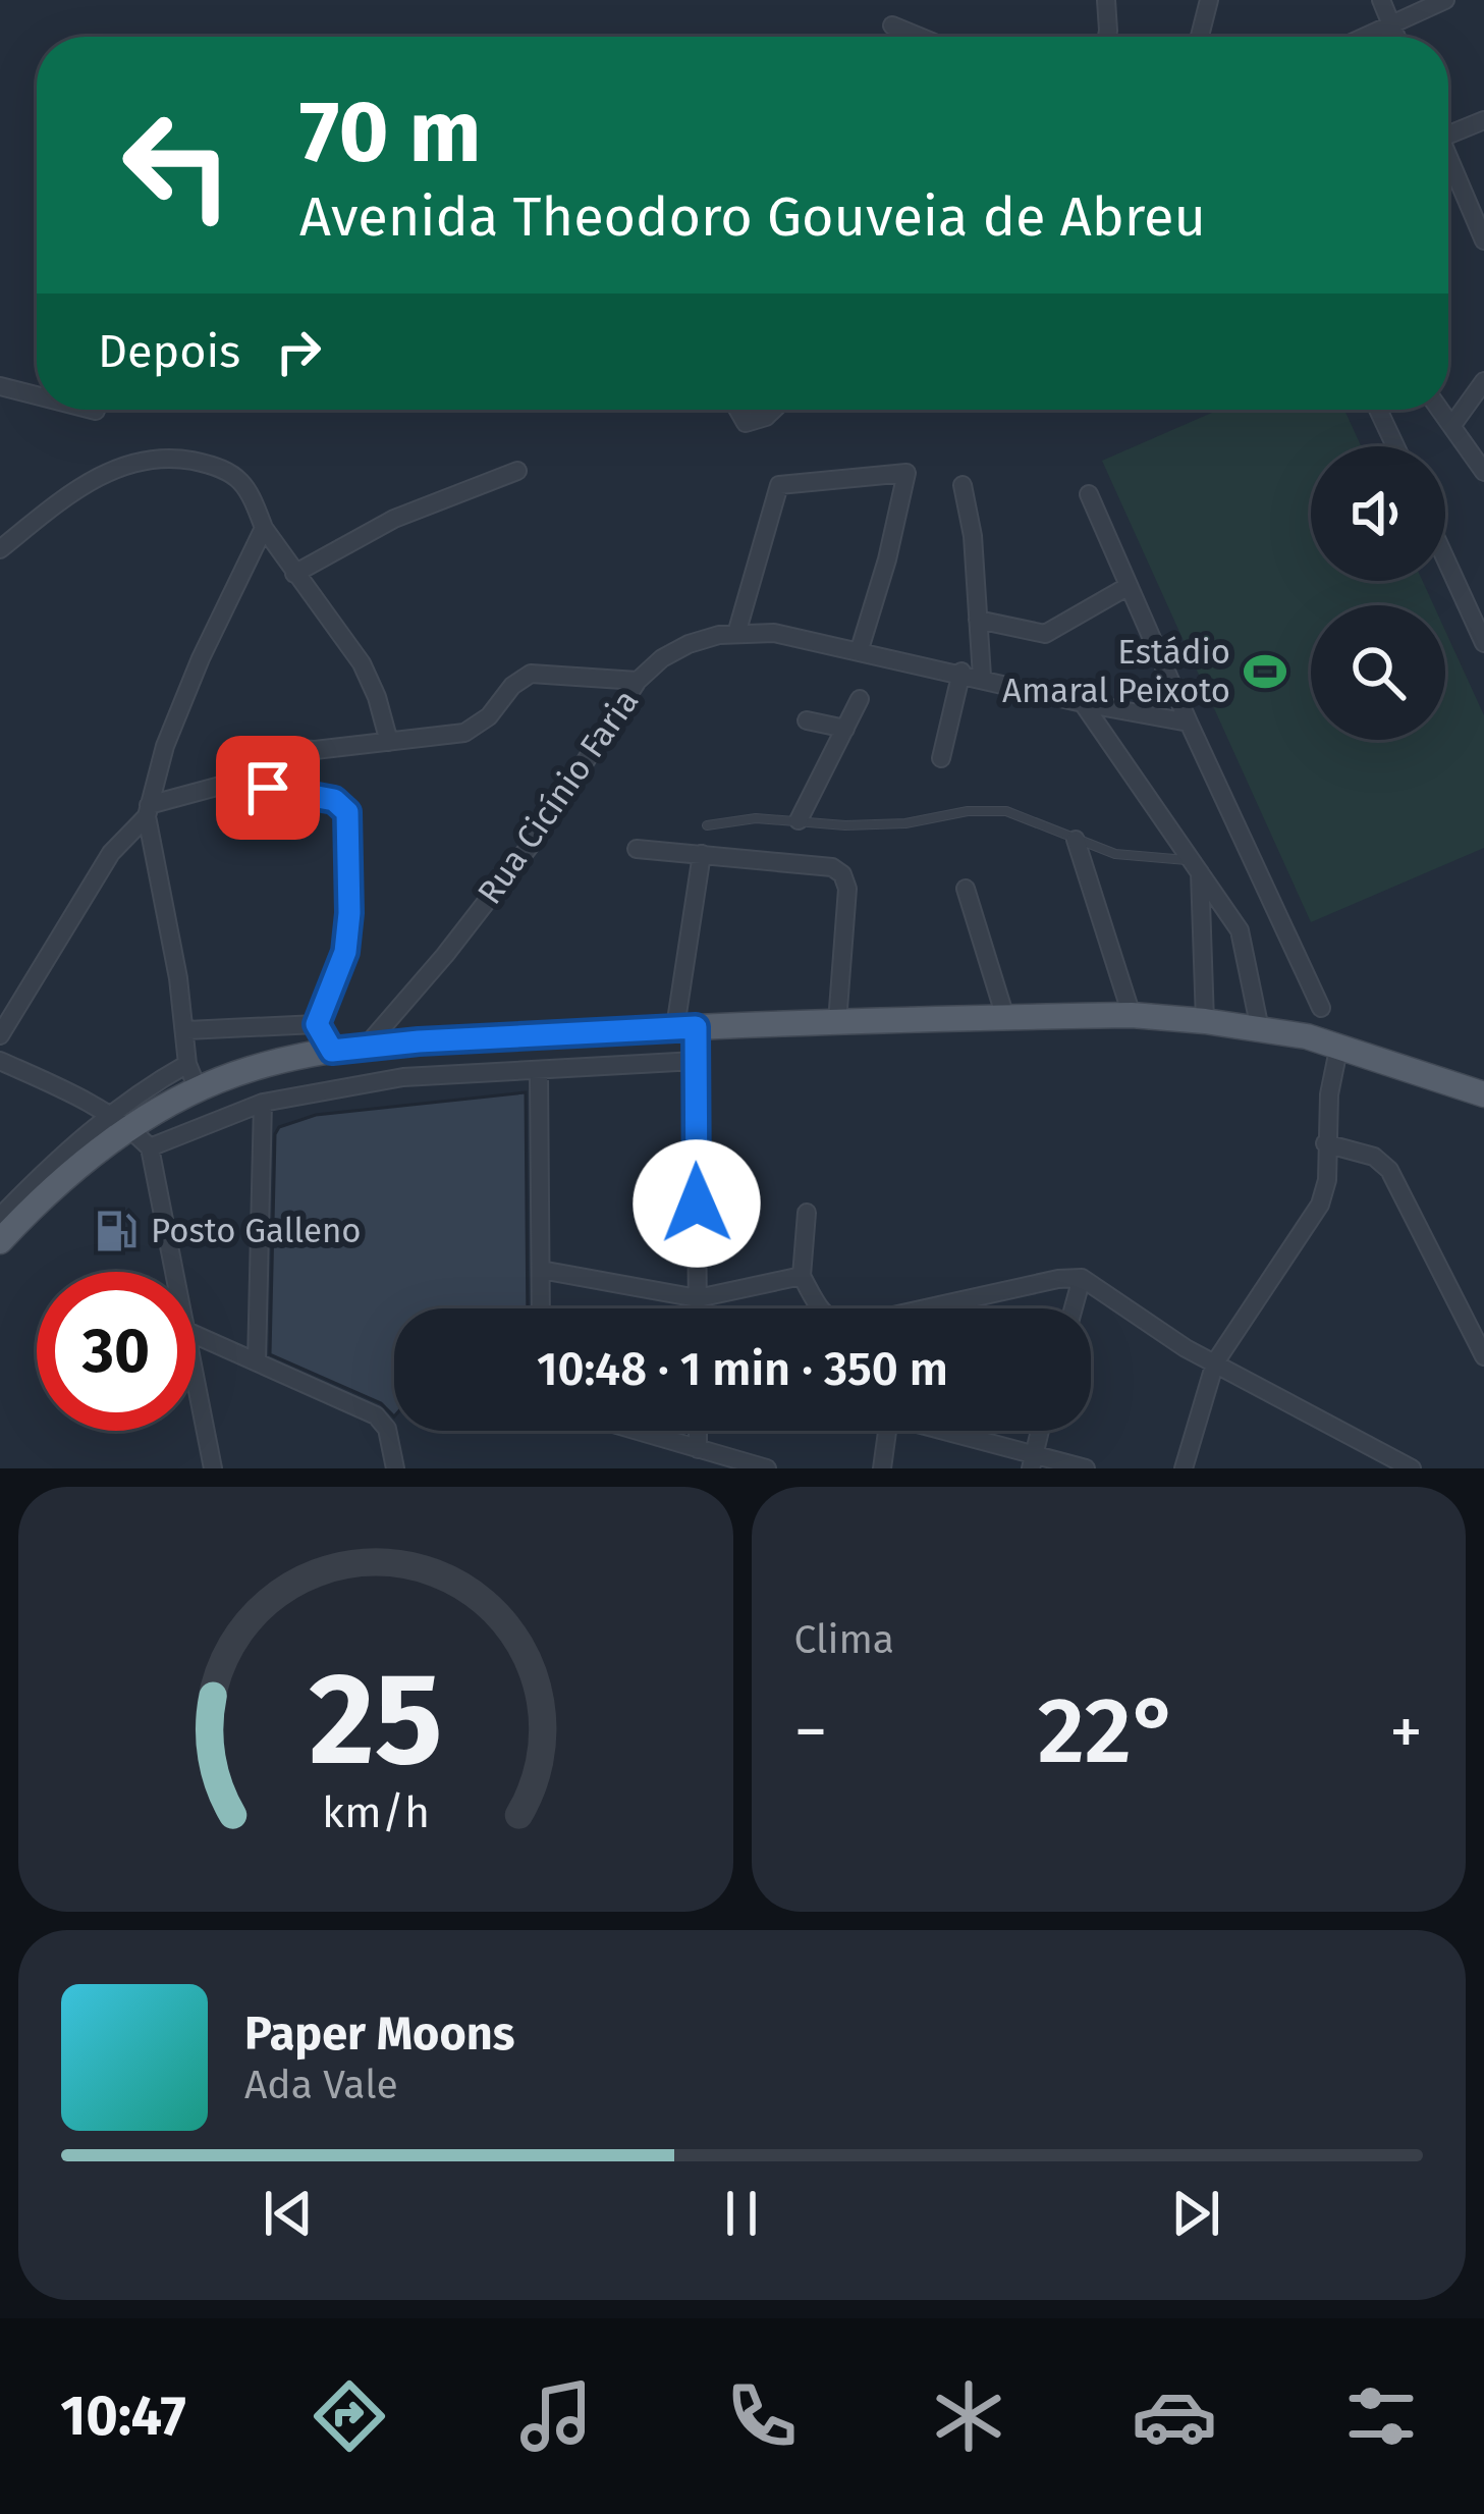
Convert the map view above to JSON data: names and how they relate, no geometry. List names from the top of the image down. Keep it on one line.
{"streets":{"street":["Rua Cicínio Faria"]},"places":{"sports":["Estádio Amaral Peixoto"],"fuel station":["Posto Galleno"]},"page":{"turn":["70 m","Avenida Theodoro Gouveia de Abreu"],"then":"Depois","limit":"30","trip":"10:48 · 1 min · 350 m","tile":"Clima","heat":["−","22°","+"],"song":["Paper Moons","Ada Vale"],"tabs":"10:47","gauge":["25","km/h"]}}
